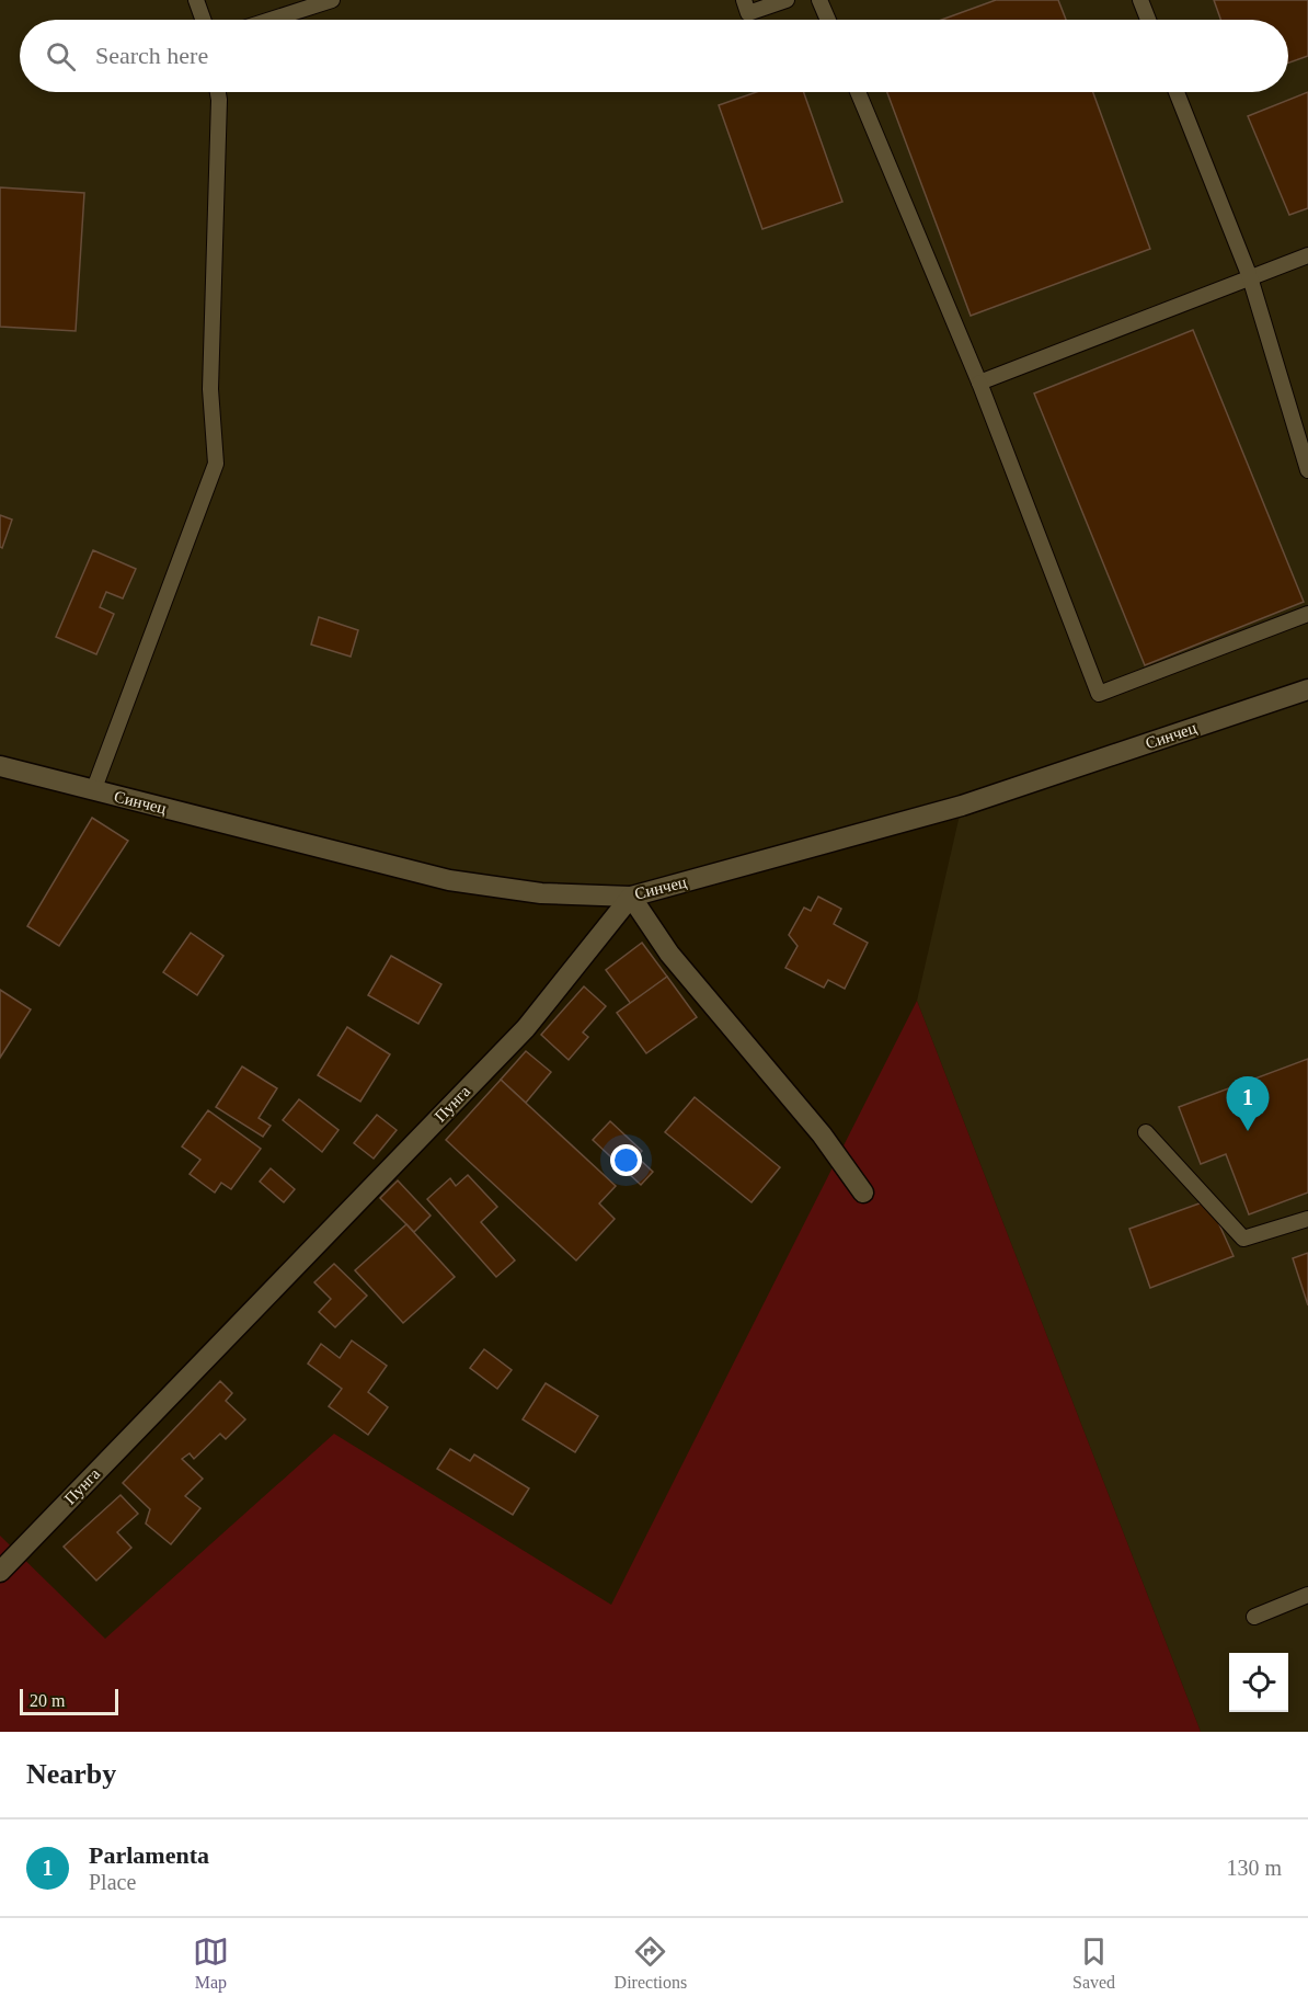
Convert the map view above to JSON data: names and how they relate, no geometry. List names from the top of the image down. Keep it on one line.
{"streets":{"street":["Синчец","Пунга"]},"crossings":[["Синчец","Пунга"]],"scale_bar":"20 m","page":{"search":"Search here","pins":"1","scale":"20 m","heading":"Nearby","list":[{"mark":"1","name":"Parlamenta","note":"Place","value":"130 m"}],"nav":["Map","Directions","Saved"]}}
